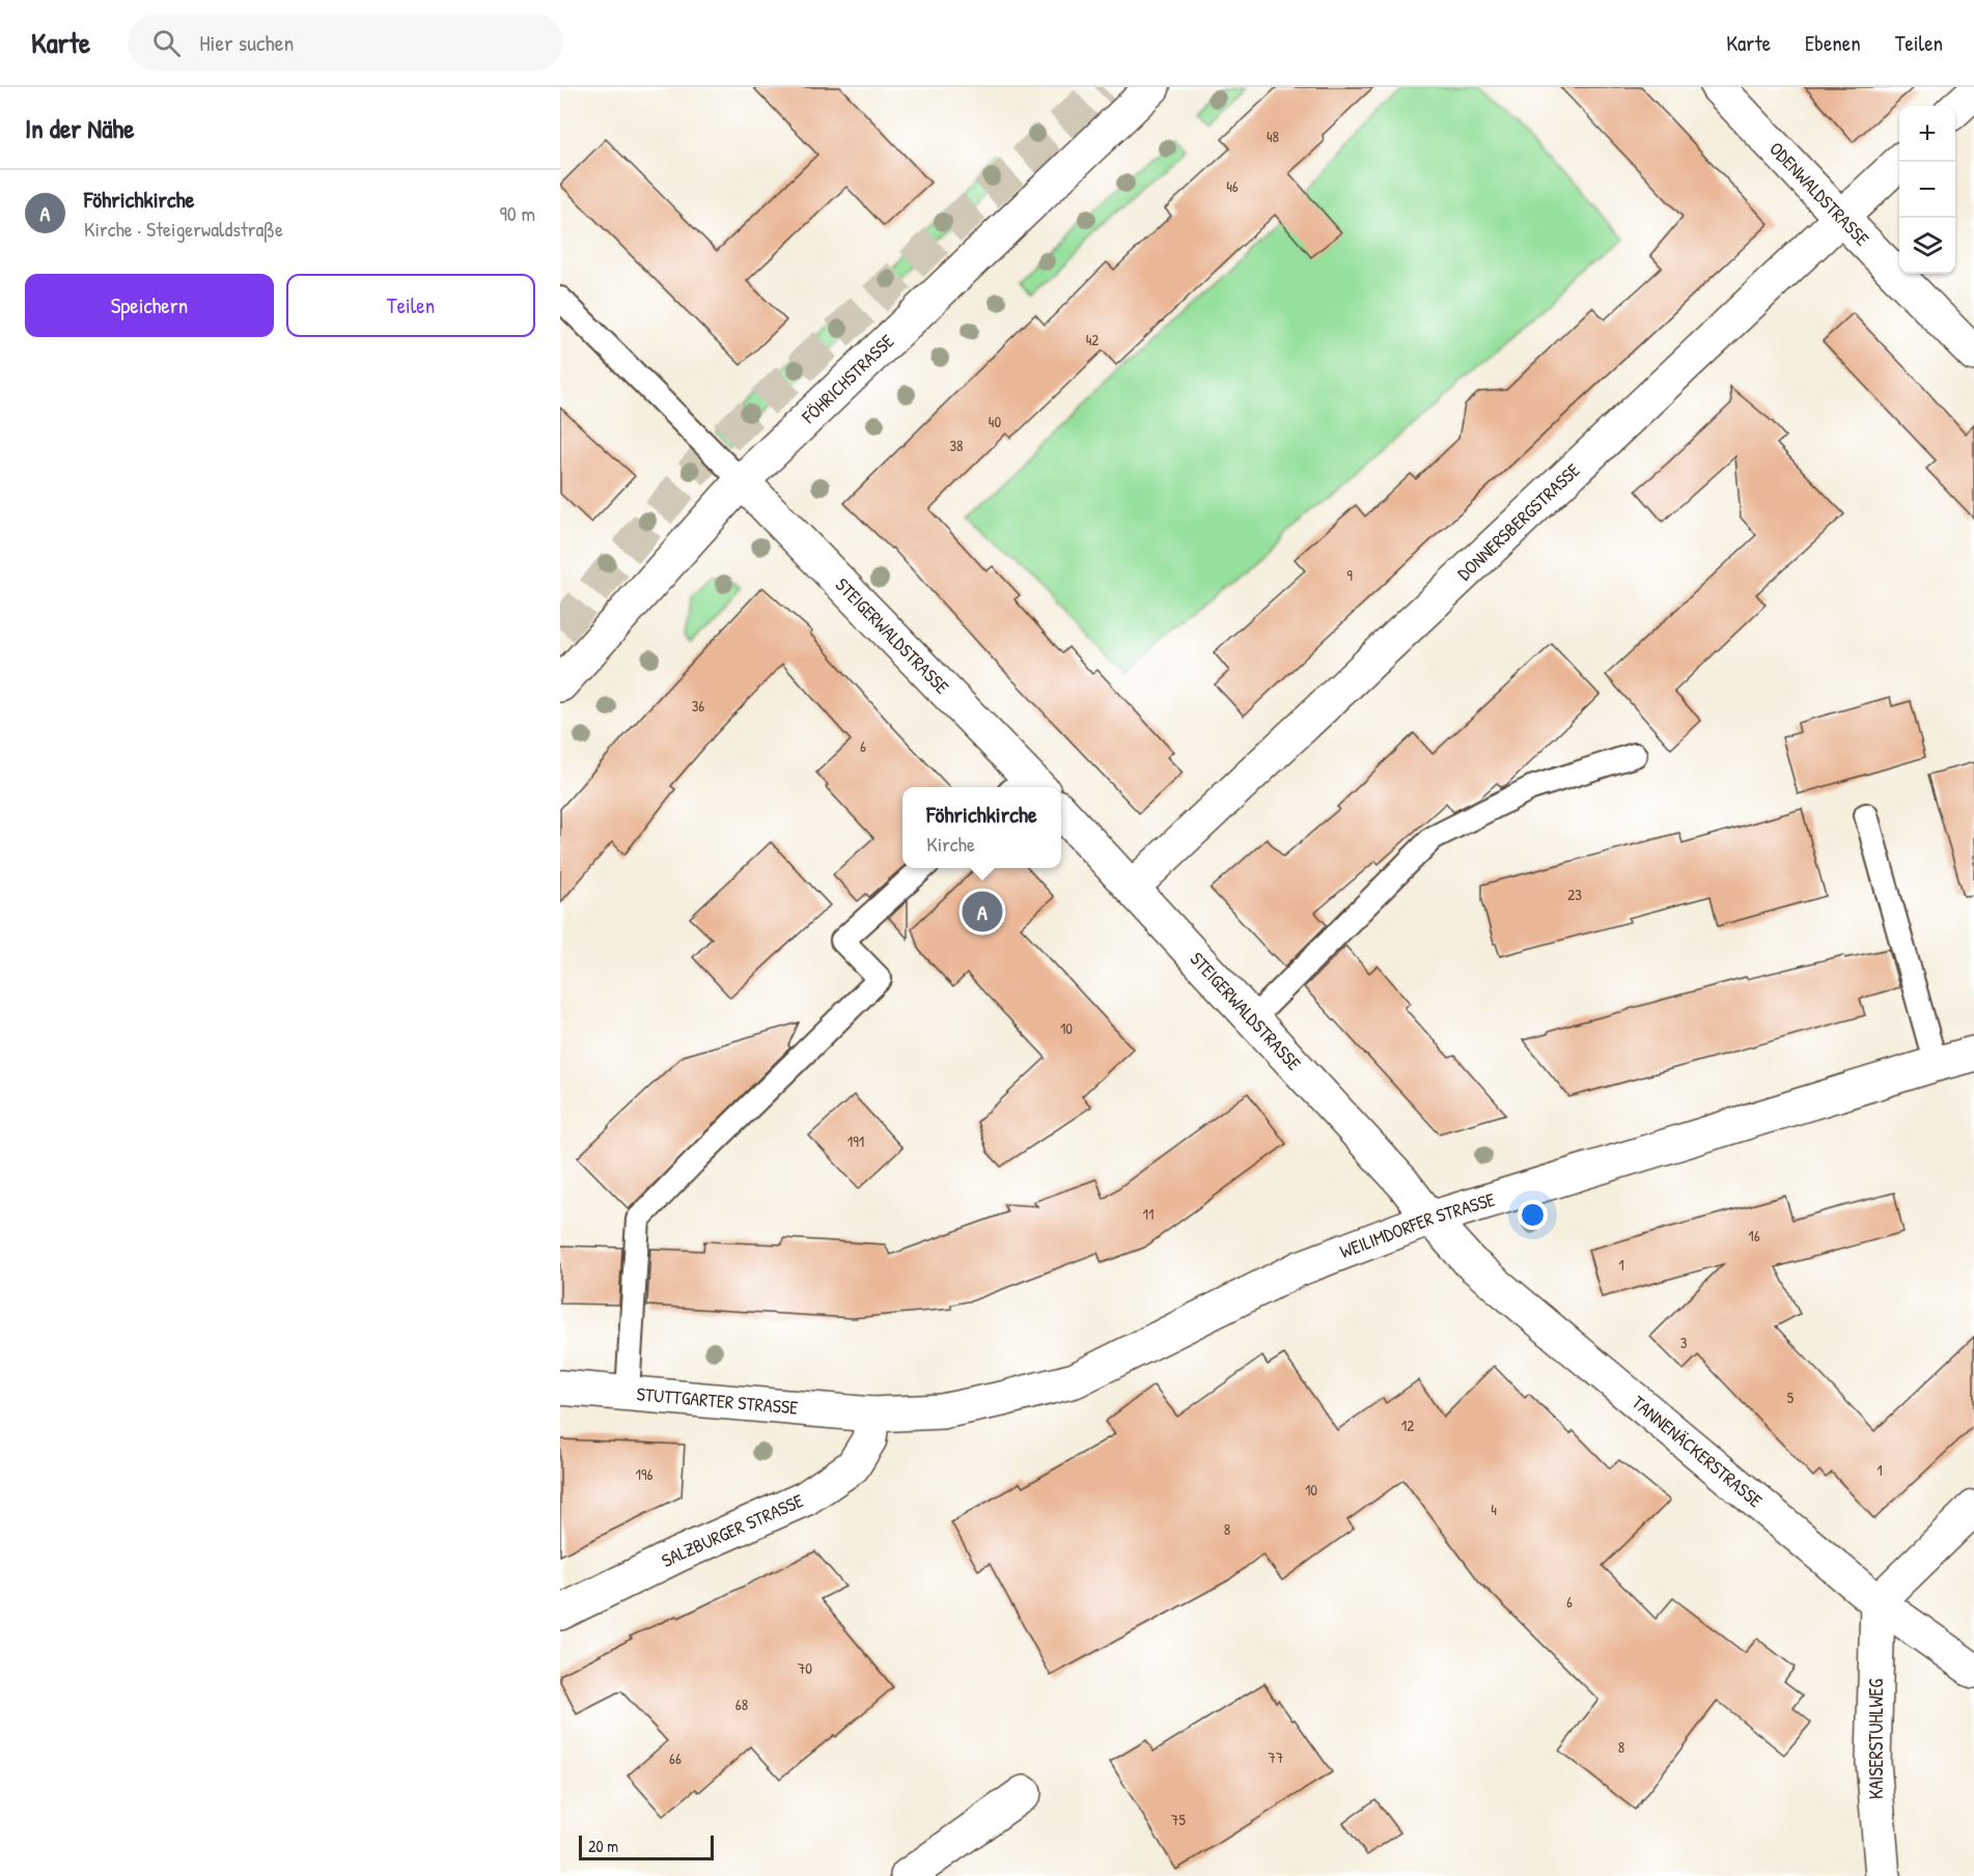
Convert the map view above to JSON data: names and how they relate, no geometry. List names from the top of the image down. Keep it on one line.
{"streets":{"street":["ODENWALDSTRASSE","FÖHRICHSTRASSE","DONNERSBERGSTRASSE","STEIGERWALDSTRASSE","WEILIMDORFER STRASSE","STUTTGARTER STRASSE","TANNENÄCKERSTRASSE","SALZBURGER STRASSE","KAISERSTUHLWEG"]},"crossings":[["ODENWALDSTRASSE","DONNERSBERGSTRASSE"],["FÖHRICHSTRASSE","STEIGERWALDSTRASSE"],["DONNERSBERGSTRASSE","STEIGERWALDSTRASSE"],["STEIGERWALDSTRASSE","WEILIMDORFER STRASSE"],["STEIGERWALDSTRASSE","TANNENÄCKERSTRASSE"],["WEILIMDORFER STRASSE","STUTTGARTER STRASSE"],["WEILIMDORFER STRASSE","TANNENÄCKERSTRASSE"],["WEILIMDORFER STRASSE","SALZBURGER STRASSE"],["STUTTGARTER STRASSE","SALZBURGER STRASSE"],["TANNENÄCKERSTRASSE","KAISERSTUHLWEG"]],"house_numbers":["48","46","42","40","38","9","36","6","23","10","191","11","16","1","3","5","12","1","196","10","4","8","6","70","68","8","77","66","75"],"scale_bar":"20 m","page":{"header":"Karte","search":"Hier suchen","nav":["Karte","Ebenen","Teilen"],"heading":"In der Nähe","map_buttons":["+","−"],"list":[{"mark":"A","name":"Föhrichkirche","note":"Kirche · Steigerwaldstraße","value":"90 m"}],"buttons":["Speichern","Teilen"],"popup":["Föhrichkirche","Kirche"],"pins":"A","scale":"20 m"}}
